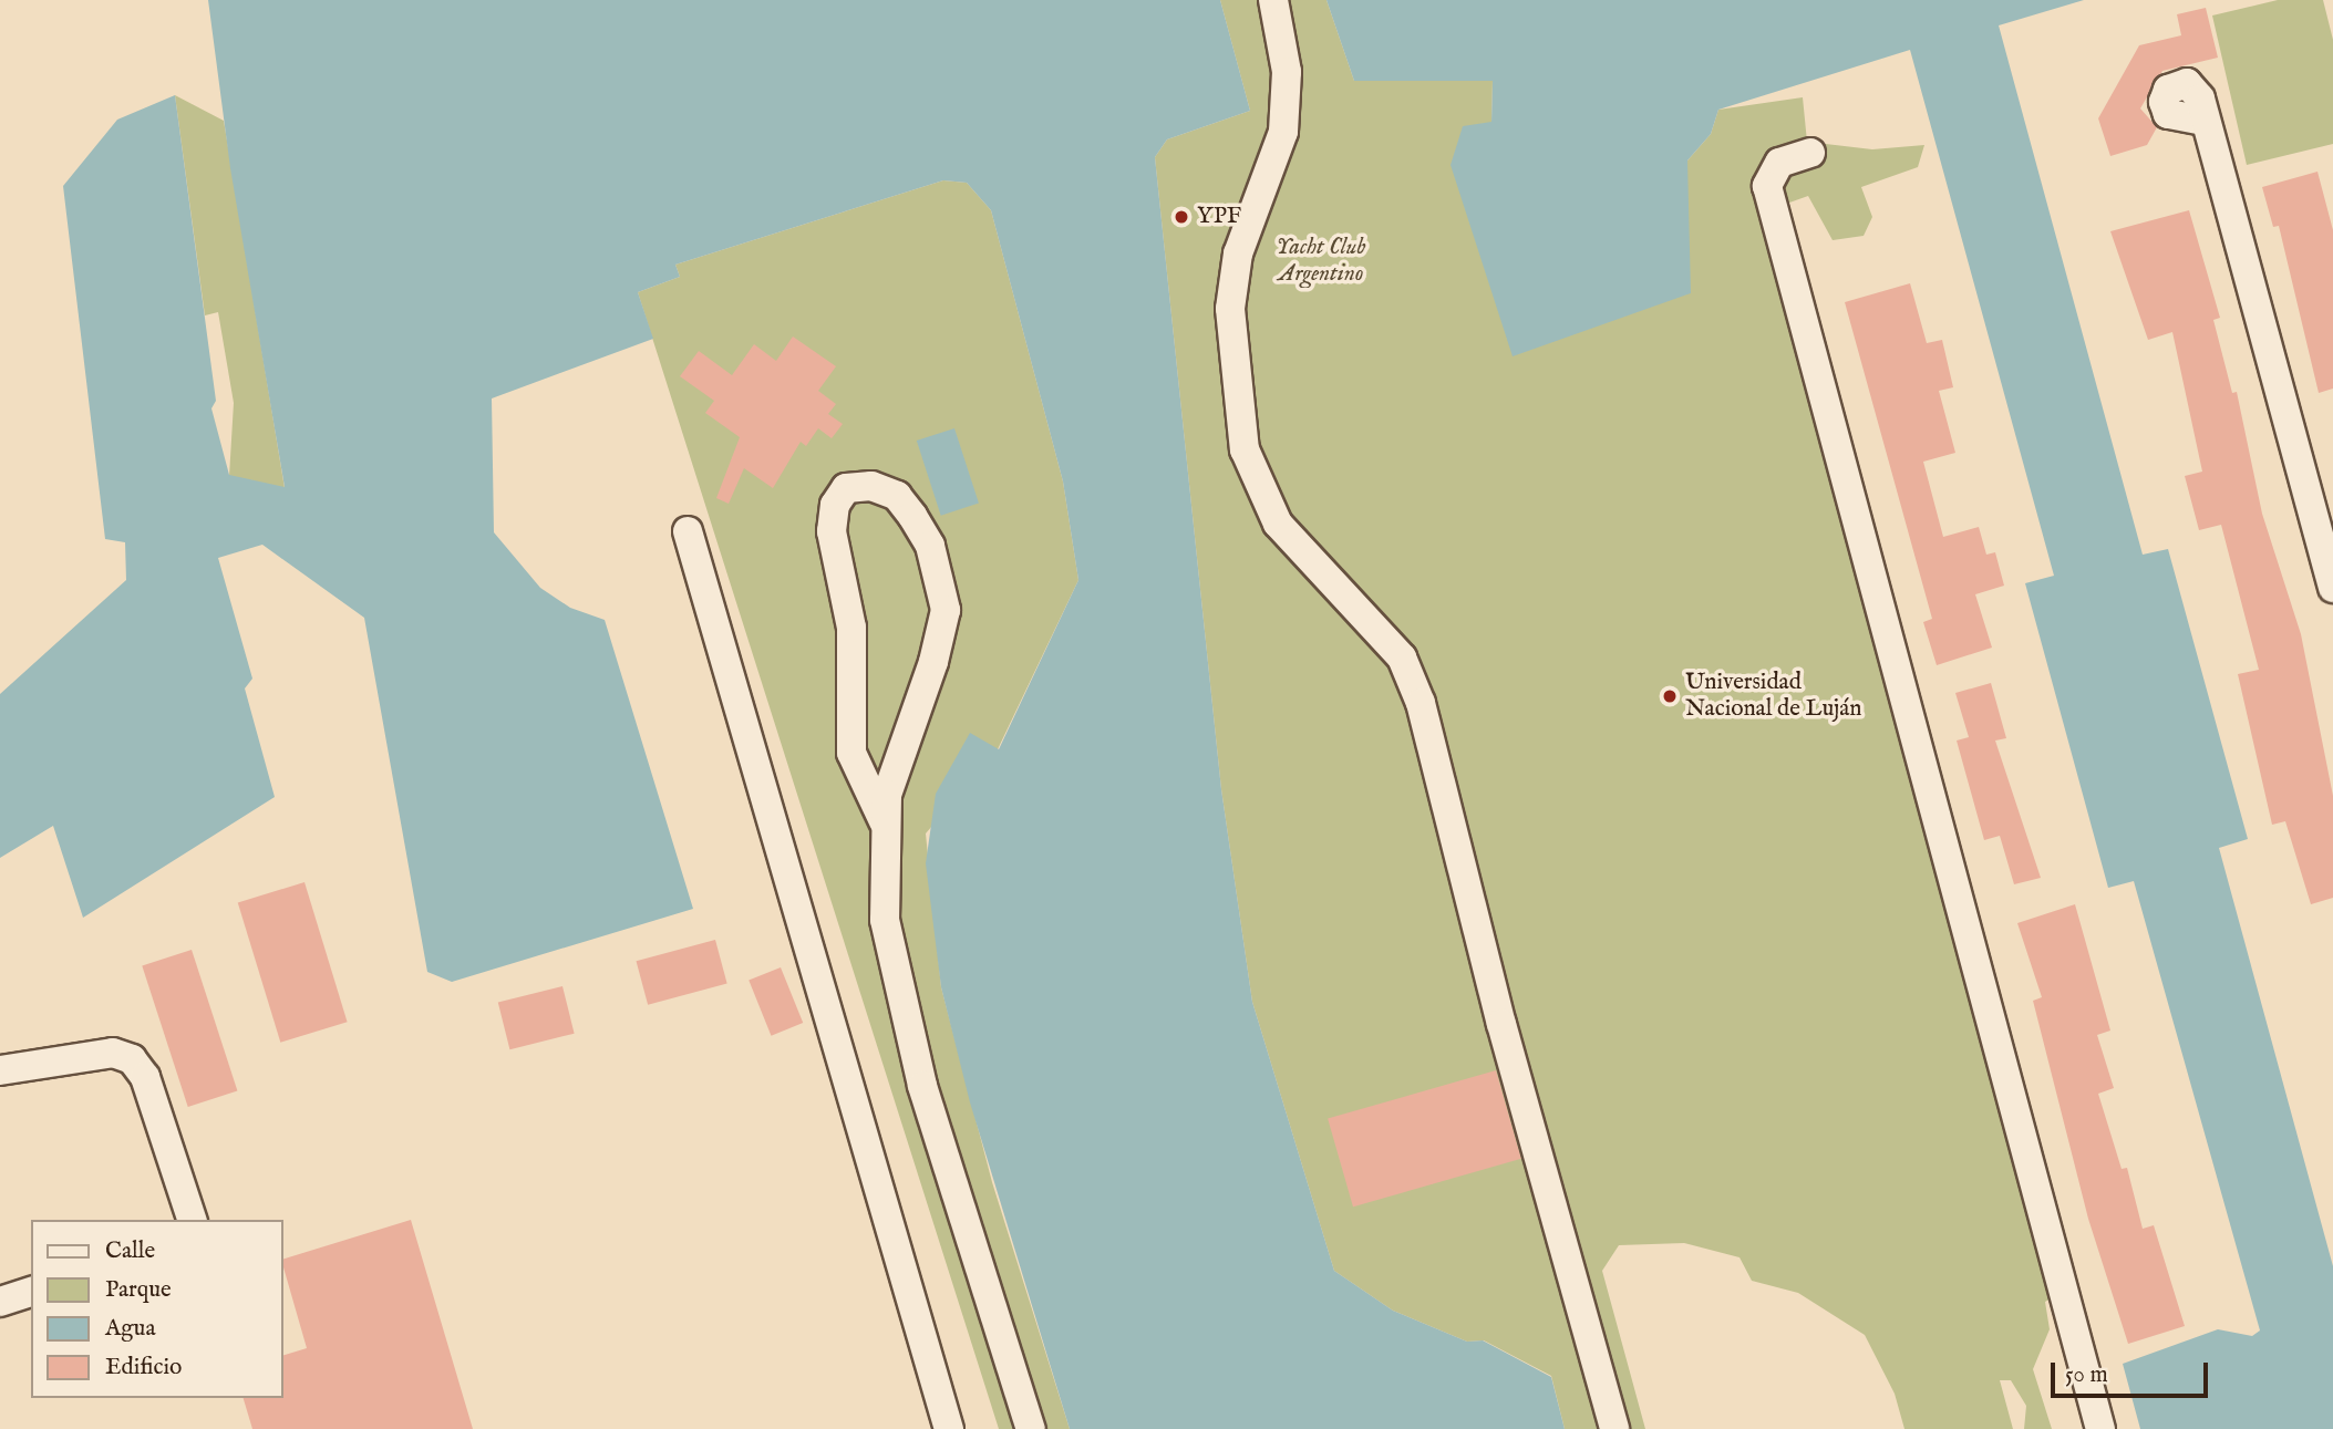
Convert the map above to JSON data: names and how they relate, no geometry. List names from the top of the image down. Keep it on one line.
{"parks":["Yacht Club Argentino"],"places":["YPF","Universidad Nacional de Luján"],"legend":["Calle","Parque","Agua","Edificio"],"scale_bar":"50 m"}
